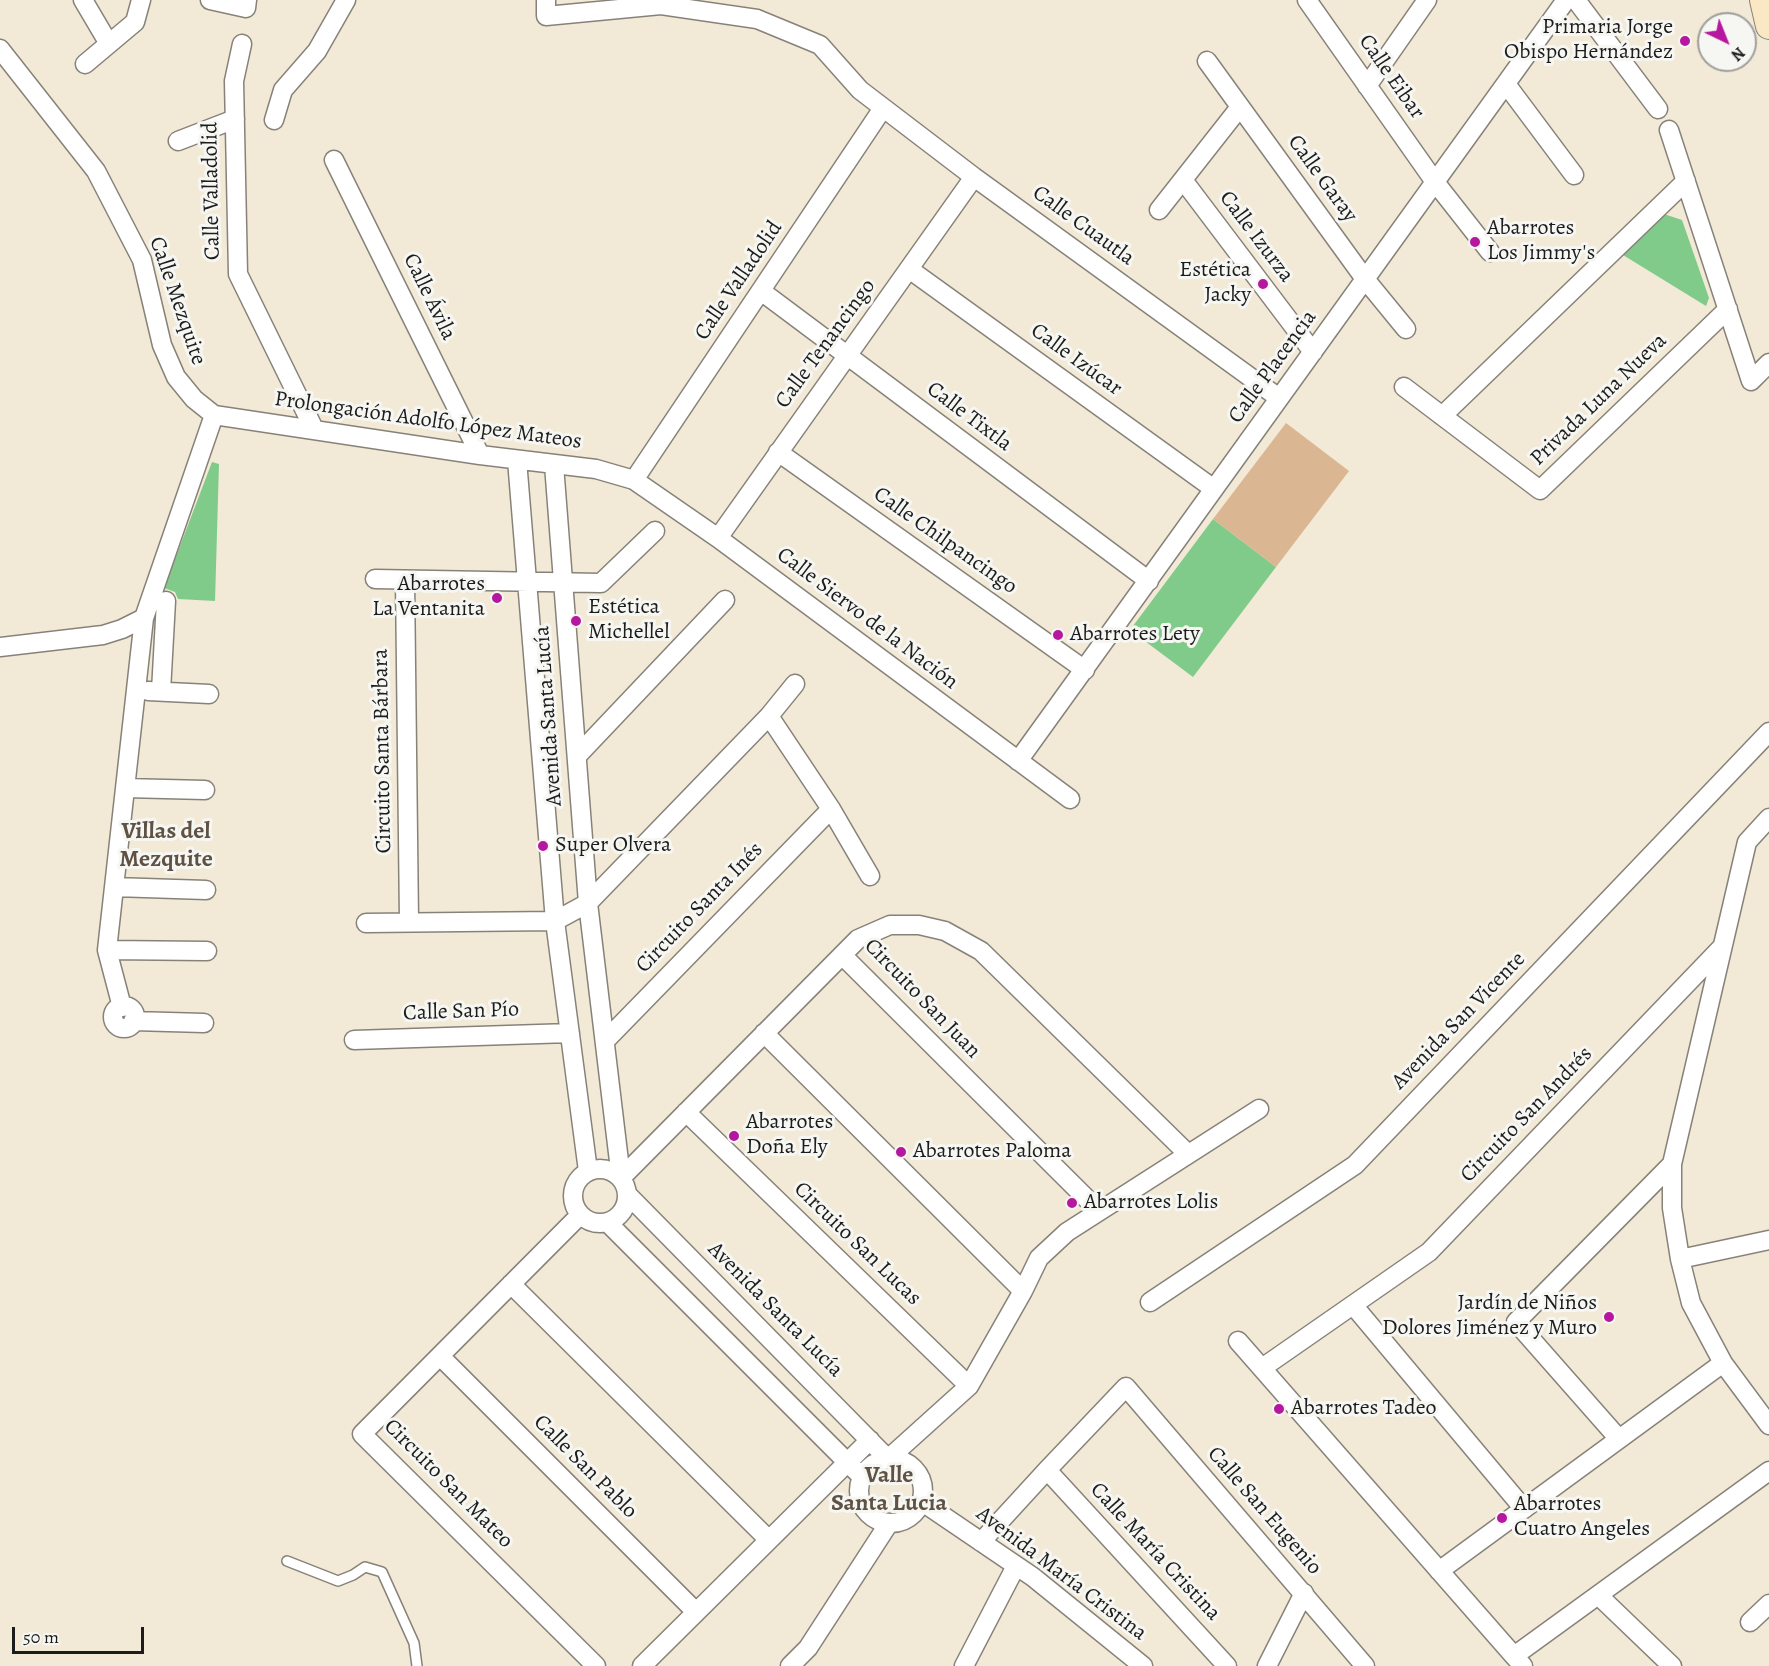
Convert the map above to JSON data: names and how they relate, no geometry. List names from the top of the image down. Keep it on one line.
{"streets":{"street":["Calle Eibar","Calle Garay","Calle Valladolid","Calle Cuautla","Calle Izurza","Calle Ávila","Calle Mezquite","Calle Tenancingo","Calle Izúcar","Calle Placencia","Privada Luna Nueva","Calle Tixtla","Prolongación Adolfo López Mateos","Calle Chilpancingo","Calle Siervo de la Nación","Avenida Santa Lucía","Circuito Santa Bárbara","Circuito Santa Inés","Circuito San Juan","Calle San Pío","Avenida San Vicente","Circuito San Andrés","Circuito San Lucas","Calle San Pablo","Circuito San Mateo","Calle San Eugenio","Calle María Cristina","Avenida María Cristina"]},"crossings":[["Calle Eibar","Calle Placencia"],["Calle Garay","Calle Placencia"],["Calle Valladolid","Calle Cuautla"],["Calle Valladolid","Calle Tixtla"],["Calle Valladolid","Prolongación Adolfo López Mateos"],["Calle Valladolid","Calle Siervo de la Nación"],["Calle Cuautla","Calle Tenancingo"],["Calle Cuautla","Calle Placencia"],["Calle Izurza","Calle Placencia"],["Calle Ávila","Prolongación Adolfo López Mateos"],["Calle Mezquite","Prolongación Adolfo López Mateos"],["Calle Tenancingo","Calle Izúcar"],["Calle Tenancingo","Calle Tixtla"],["Calle Tenancingo","Calle Chilpancingo"],["Calle Tenancingo","Calle Siervo de la Nación"],["Calle Izúcar","Calle Placencia"],["Calle Placencia","Calle Tixtla"],["Calle Placencia","Calle Chilpancingo"],["Calle Placencia","Calle Siervo de la Nación"],["Prolongación Adolfo López Mateos","Calle Siervo de la Nación"],["Prolongación Adolfo López Mateos","Avenida Santa Lucía"],["Avenida Santa Lucía","Circuito Santa Inés"],["Avenida Santa Lucía","Calle San Pío"],["Avenida Santa Lucía","Circuito San Mateo"],["Avenida Santa Lucía","Avenida María Cristina"],["Calle San Pablo","Circuito San Mateo"],["Calle San Eugenio","Calle María Cristina"]],"districts":["Villas del Mezquite","Valle Santa Lucia"],"places":["Primaria Jorge Obispo Hernández","Abarrotes Los Jimmy's","Estética Jacky","Abarrotes La Ventanita","Estética Michellel","Abarrotes Lety","Super Olvera","Abarrotes Doña Ely","Abarrotes Paloma","Abarrotes Lolis","Jardín de Niños Dolores Jiménez y Muro","Abarrotes Tadeo","Abarrotes Cuatro Angeles"],"scale_bar":"50 m","north":"bottom right"}
